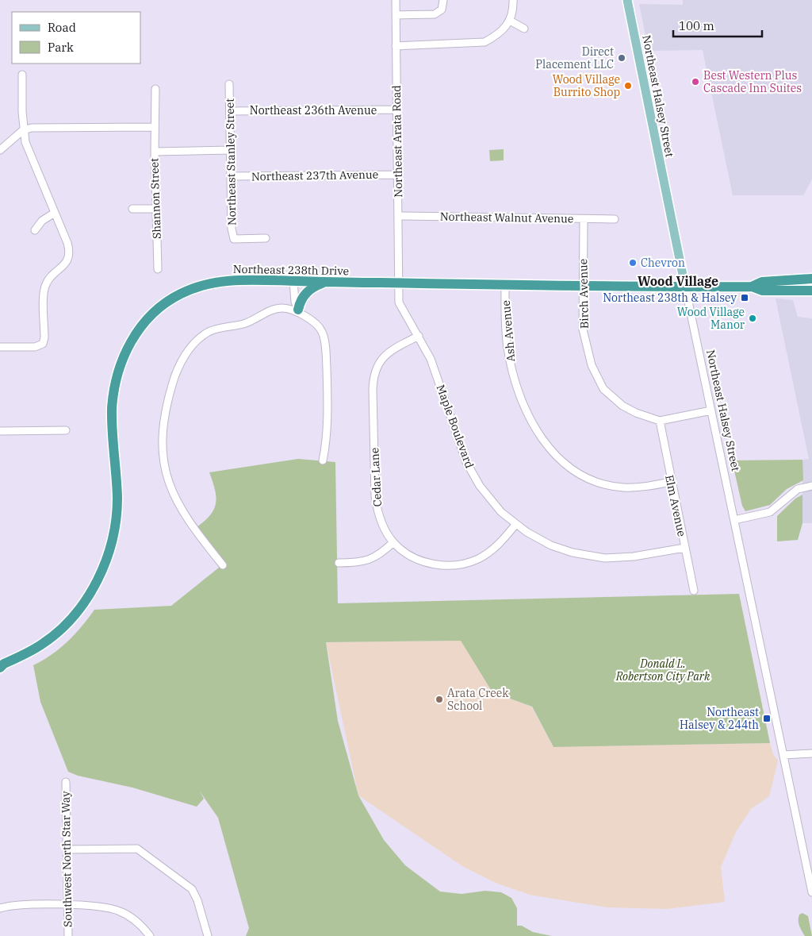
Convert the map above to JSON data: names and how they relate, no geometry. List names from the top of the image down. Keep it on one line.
{"streets":{"highway":["Northeast 238th Drive"],"main road":["Northeast Halsey Street"],"street":["Northeast 236th Avenue","Northeast Arata Road","Northeast Stanley Street","Northeast 237th Avenue","Shannon Street","Northeast Walnut Avenue","Birch Avenue","Ash Avenue","Maple Boulevard","Cedar Lane","Elm Avenue","Southwest North Star Way"]},"crossings":[["Northeast Halsey Street","Northeast 238th Drive"],["Northeast Halsey Street","Birch Avenue"],["Northeast 236th Avenue","Northeast Arata Road"],["Northeast 236th Avenue","Northeast Stanley Street"],["Northeast Arata Road","Northeast 237th Avenue"],["Northeast Arata Road","Northeast Walnut Avenue"],["Northeast Arata Road","Northeast 238th Drive"],["Northeast Arata Road","Maple Boulevard"],["Northeast Stanley Street","Northeast 237th Avenue"],["Northeast Walnut Avenue","Birch Avenue"],["Northeast 238th Drive","Birch Avenue"],["Northeast 238th Drive","Ash Avenue"],["Northeast 238th Drive","Maple Boulevard"],["Birch Avenue","Elm Avenue"],["Ash Avenue","Elm Avenue"],["Maple Boulevard","Cedar Lane"],["Maple Boulevard","Elm Avenue"]],"districts":["Wood Village"],"parks":["Donald L. Robertson City Park"],"places":{"other":["Direct Placement LLC","Best Western Plus Cascade Inn Suites","Wood Village Burrito Shop","Chevron","Wood Village Manor","Arata Creek School"],"transit":["Northeast 238th & Halsey","Northeast Halsey & 244th"]},"legend":["Road","Park"],"scale_bar":"100 m"}
